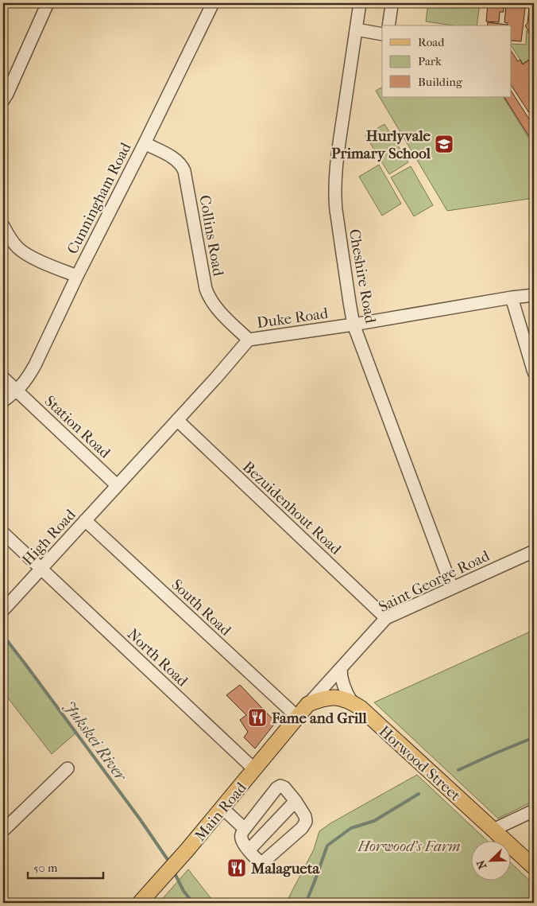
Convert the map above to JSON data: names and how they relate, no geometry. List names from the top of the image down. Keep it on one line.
{"streets":{"main road":["Horwood Street","Main Road"],"street":["Cunningham Road","Collins Road","Cheshire Road","Duke Road","Station Road","Bezuidenhout Road","High Road","Saint George Road","South Road","North Road"]},"crossings":[["Cunningham Road","Collins Road"],["Cunningham Road","Station Road"],["Collins Road","Duke Road"],["Cheshire Road","Duke Road"],["Cheshire Road","Saint George Road"],["Duke Road","Station Road"],["Duke Road","Bezuidenhout Road"],["Duke Road","High Road"],["Station Road","High Road"],["Bezuidenhout Road","Saint George Road"],["High Road","South Road"],["High Road","North Road"],["Saint George Road","Horwood Street"],["South Road","Main Road"],["North Road","Main Road"]],"water":["Jukskei River"],"parks":["Horwood's Farm"],"places":{"school or university":["Hurlyvale Primary School"],"restaurant":["Fame and Grill","Malagueta"]},"legend":["Road","Park","Building"],"scale_bar":"50 m","north":"bottom left"}
